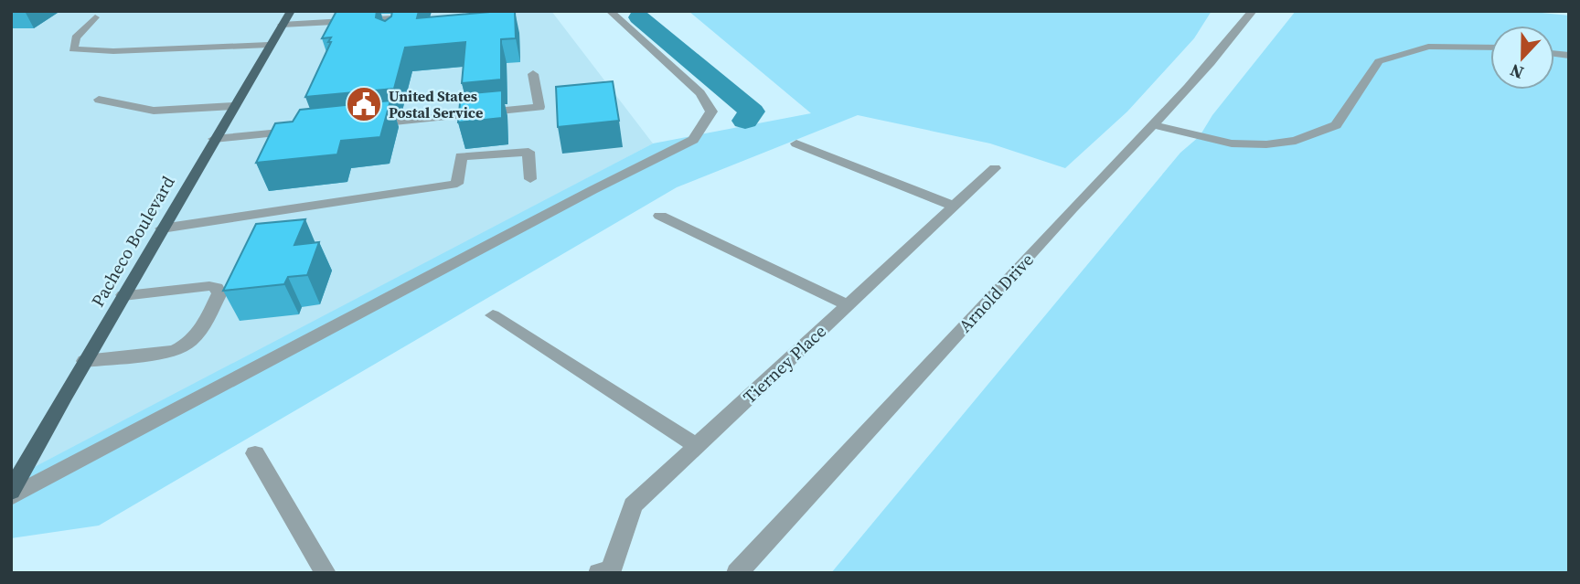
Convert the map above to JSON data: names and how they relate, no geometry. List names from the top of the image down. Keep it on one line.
{"streets":{"main road":["Pacheco Boulevard"],"street":["Arnold Drive","Tierney Place"]},"places":{"public building":["United States Postal Service"]},"north":"bottom"}
